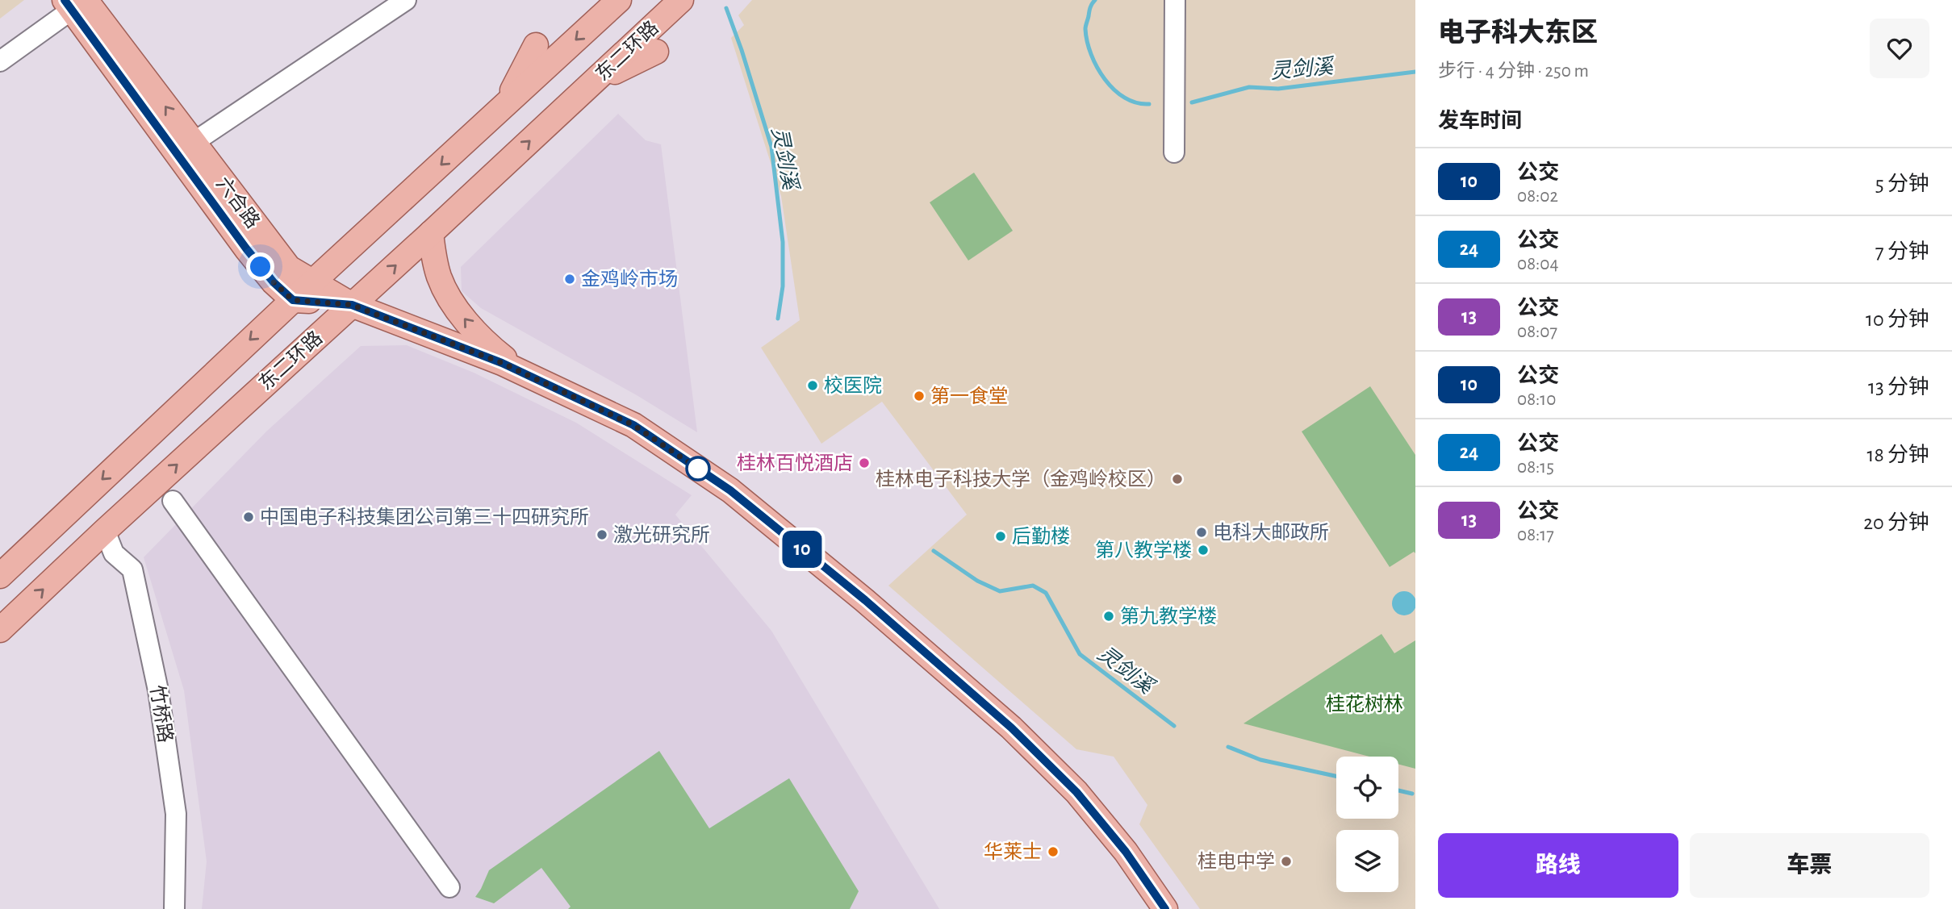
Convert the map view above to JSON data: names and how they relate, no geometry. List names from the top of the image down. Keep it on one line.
{"streets":{"main road":["东二环路","六合路"],"street":["竹桥路"]},"crossings":[["东二环路","六合路"],["东二环路","竹桥路"]],"water":["灵剑溪"],"parks":["桂花树林"],"places":["金鸡岭市场","校医院","第一食堂","桂林百悦酒店","桂林电子科技大学（金鸡岭校区）","中国电子科技集团公司第三十四研究所","电科大邮政所","激光研究所","后勤楼","第八教学楼","第九教学楼","华莱士","桂电中学"],"lines":["bus line 10"],"page":{"on_map":"10","heading":[["电子科大东区","步行 · 4 分钟 · 250 m"],"发车时间"],"list":[{"mark":"10","name":"公交","note":"08:02","value":"5 分钟"},{"mark":"24","name":"公交","note":"08:04","value":"7 分钟"},{"mark":"13","name":"公交","note":"08:07","value":"10 分钟"},{"mark":"10","name":"公交","note":"08:10","value":"13 分钟"},{"mark":"24","name":"公交","note":"08:15","value":"18 分钟"},{"mark":"13","name":"公交","note":"08:17","value":"20 分钟"}],"buttons":["路线","车票"]}}
